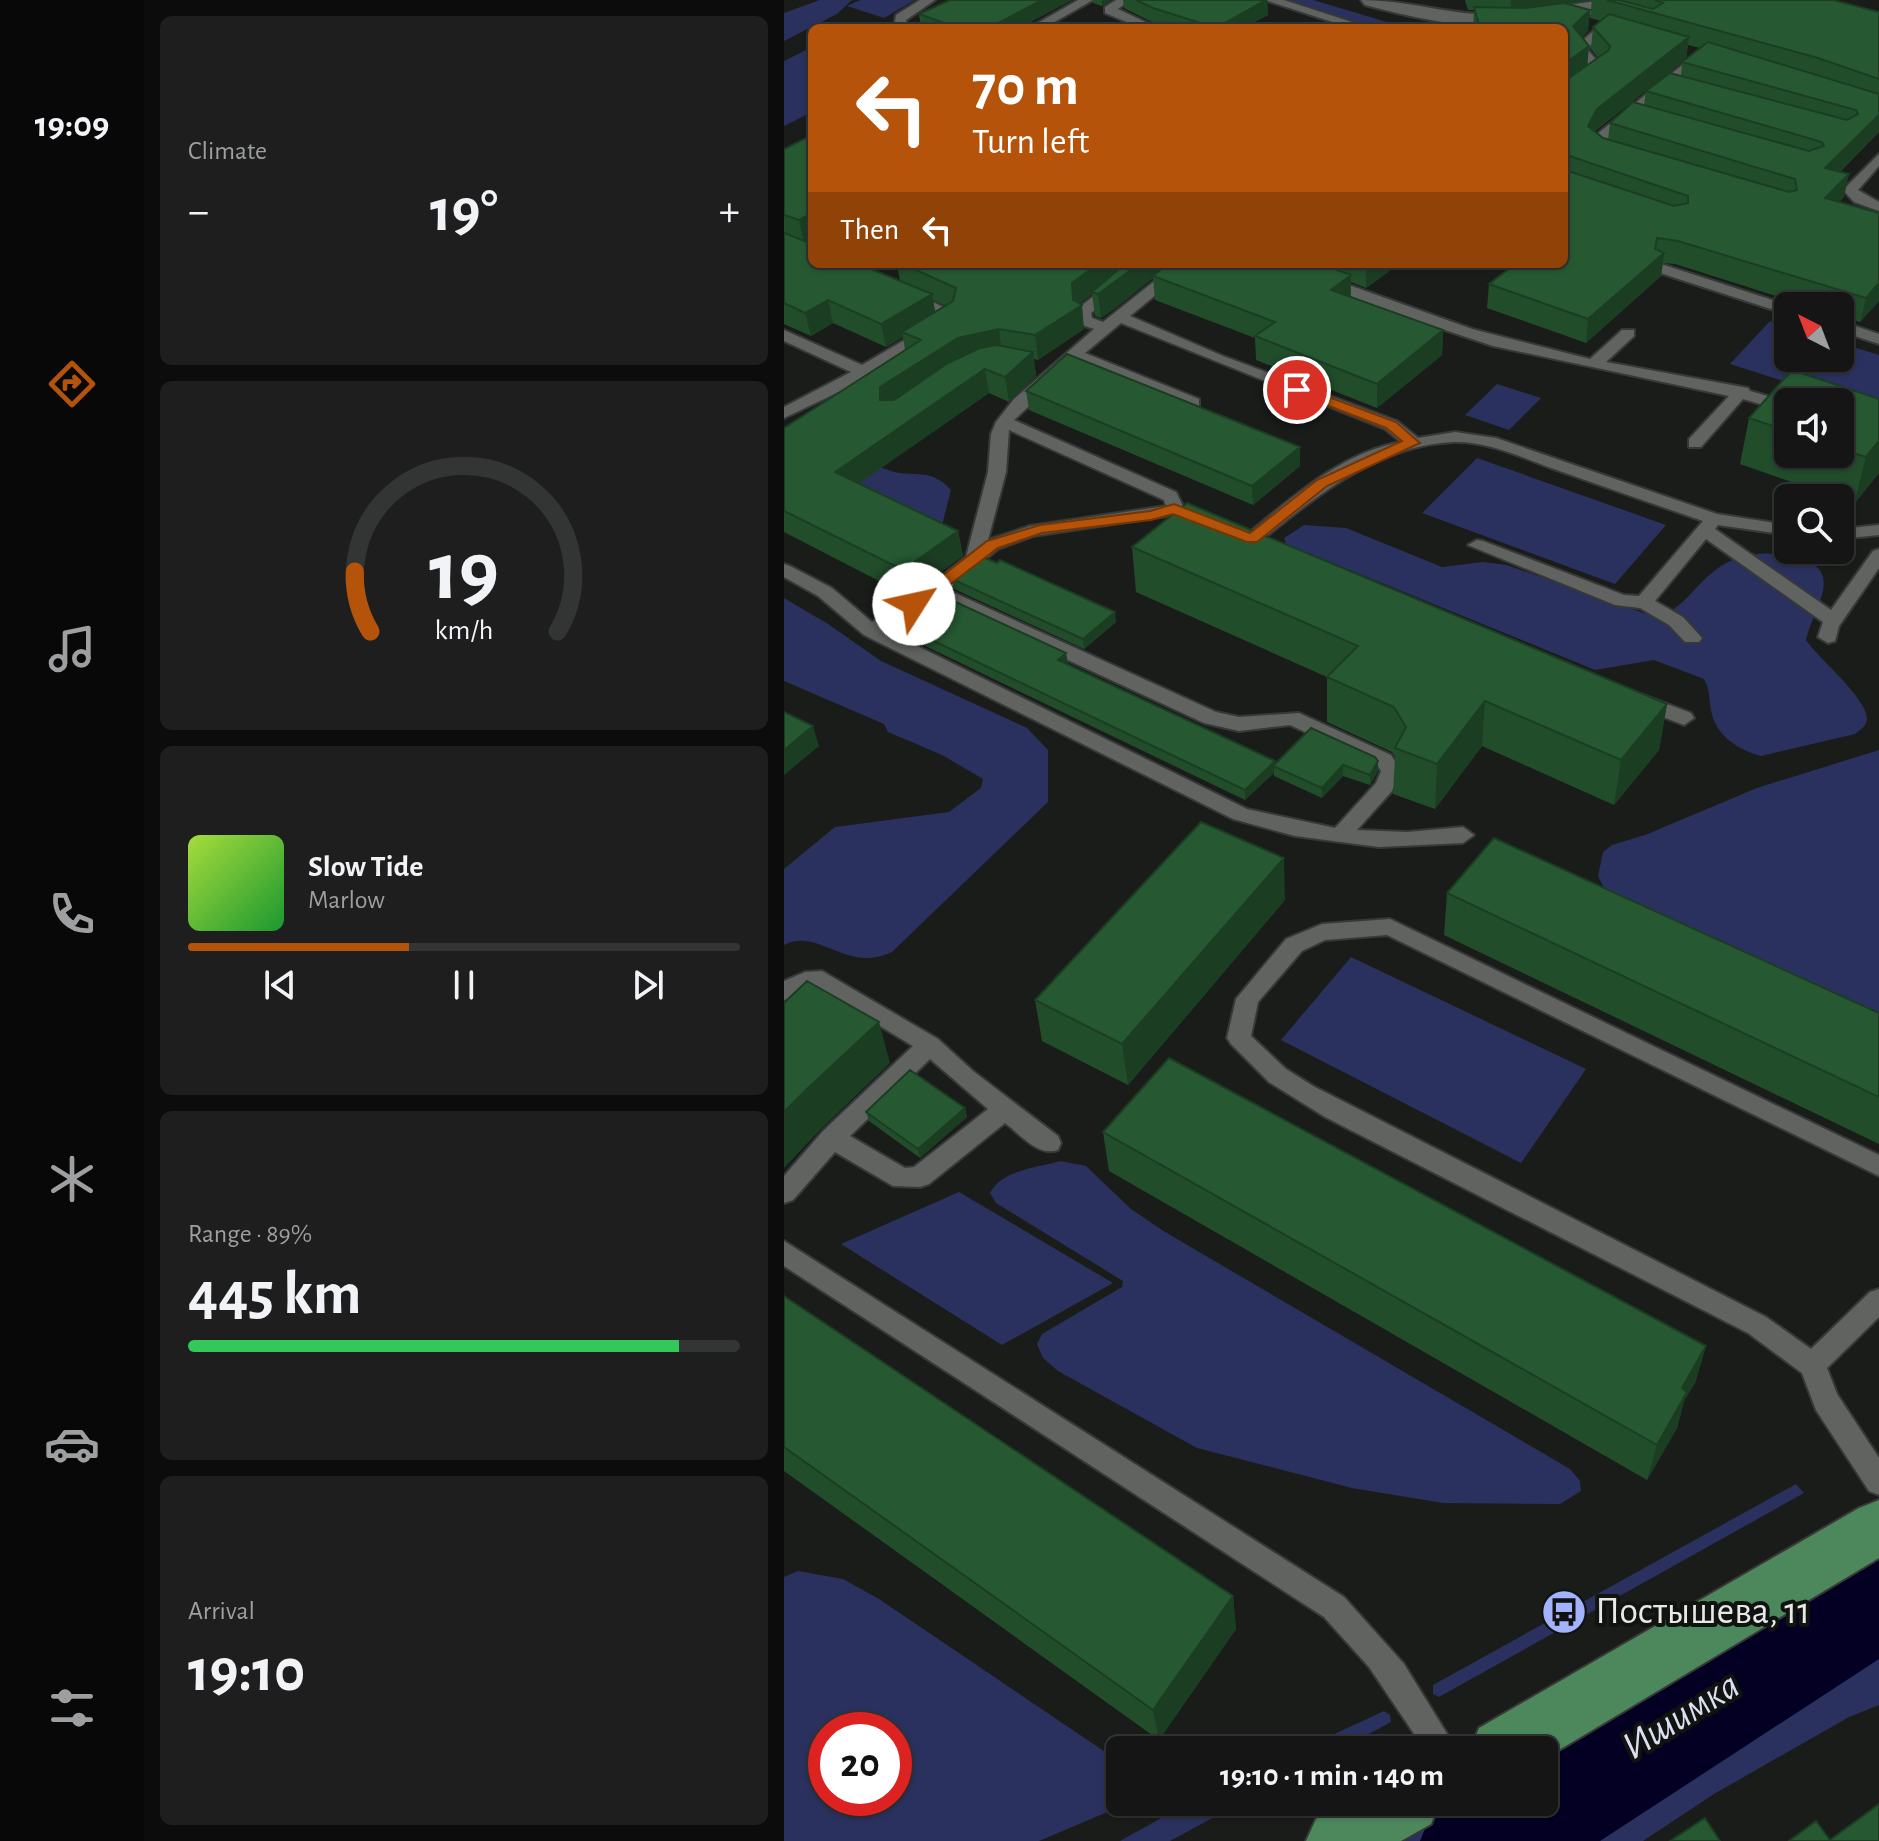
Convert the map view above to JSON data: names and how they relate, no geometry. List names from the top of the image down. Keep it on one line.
{"water":["Ишимка"],"places":{"bus stop":["Постышева, 11"]},"north":"top left","page":{"tabs":"19:09","tile":["Climate",["Range · 89%","445 km"],["Arrival","19:10"]],"turn":["70 m","Turn left"],"heat":["−","19°","+"],"then":"Then","song":["Slow Tide","Marlow"],"limit":"20","trip":"19:10 · 1 min · 140 m","gauge":["19","km/h"]}}
